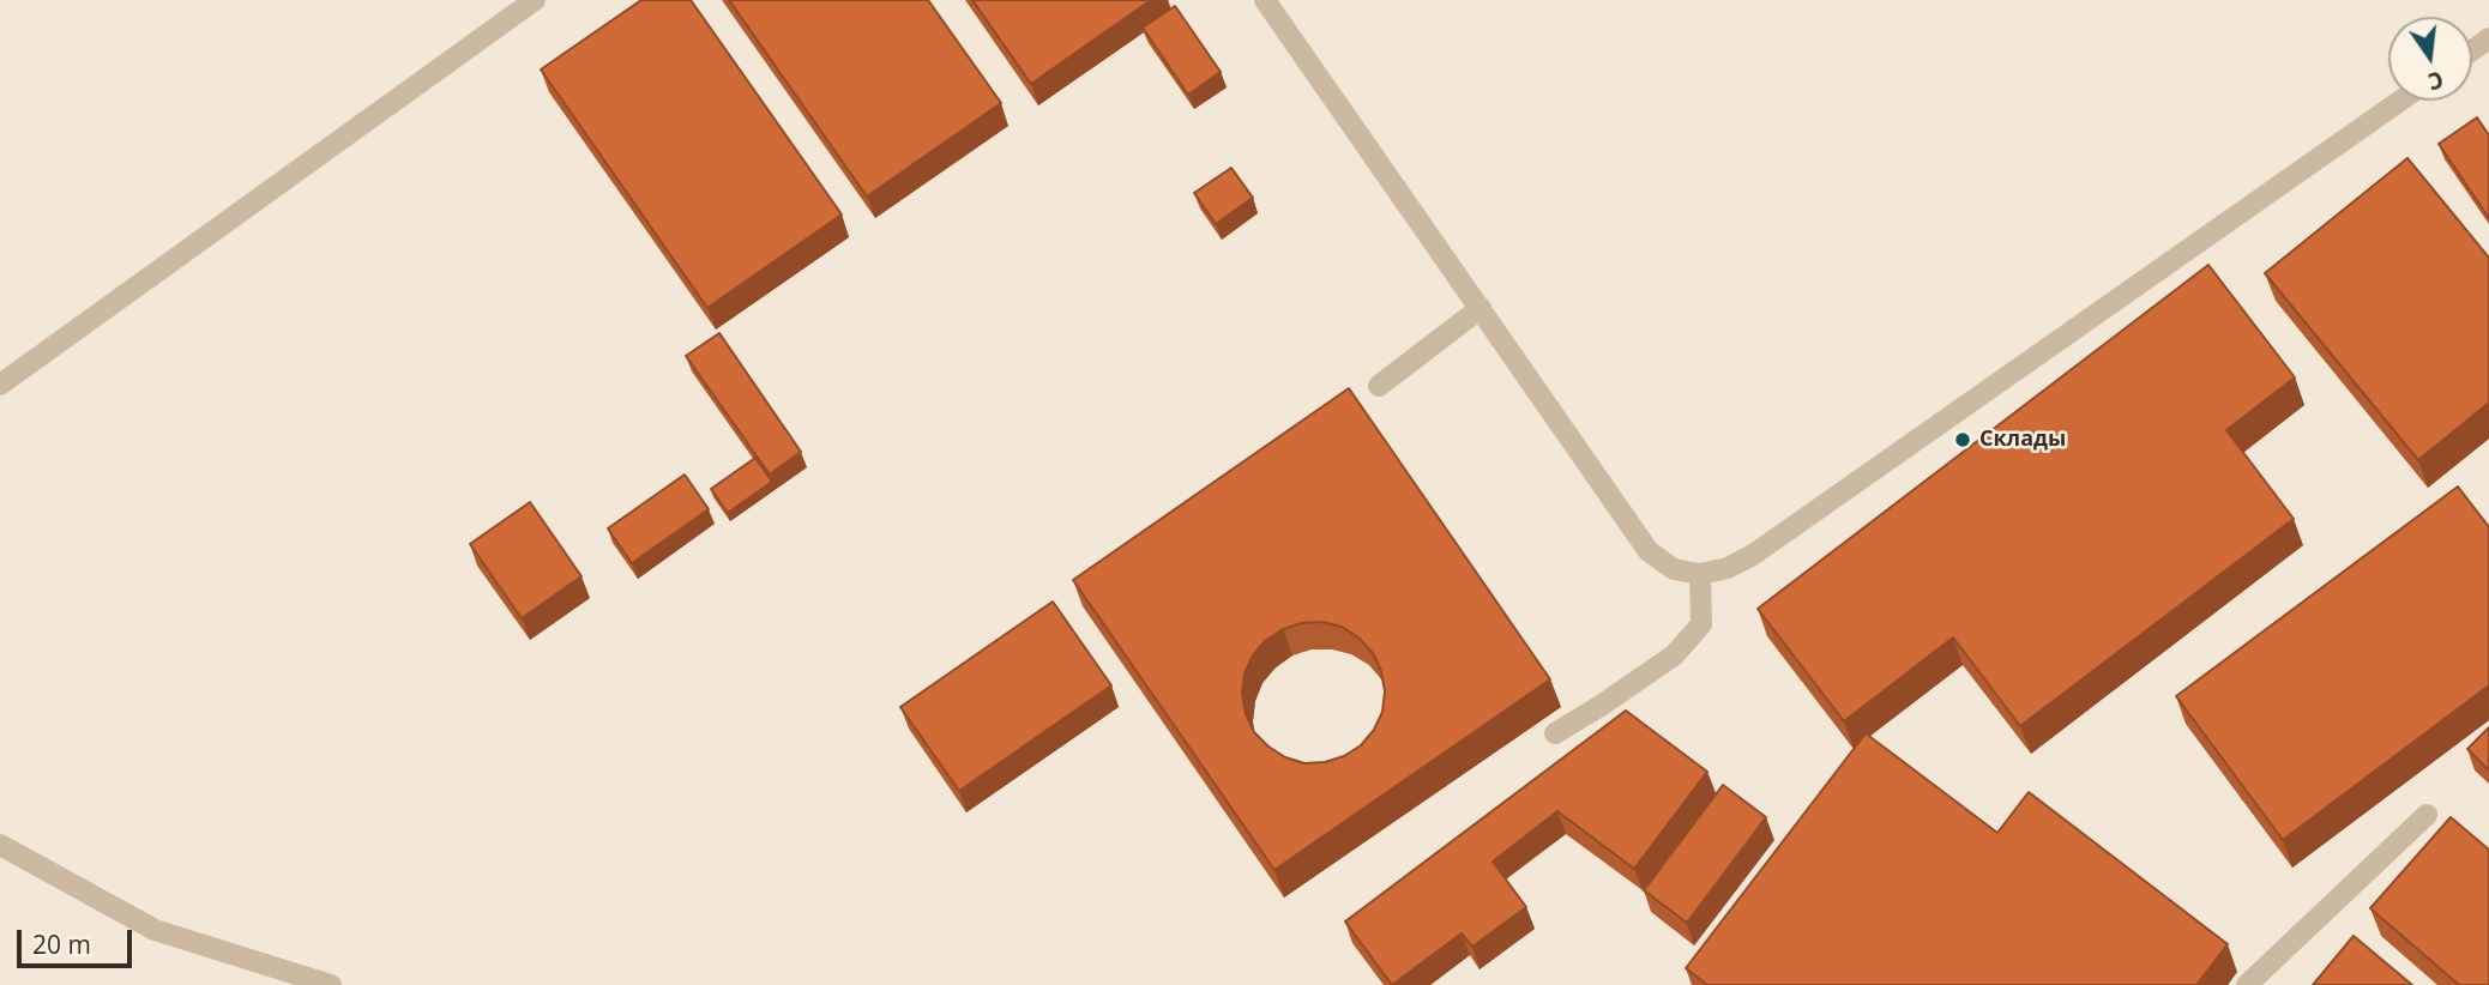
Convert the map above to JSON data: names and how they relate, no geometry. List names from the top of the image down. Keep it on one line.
{"places":["Склады"],"scale_bar":"20 m","north":"bottom"}
